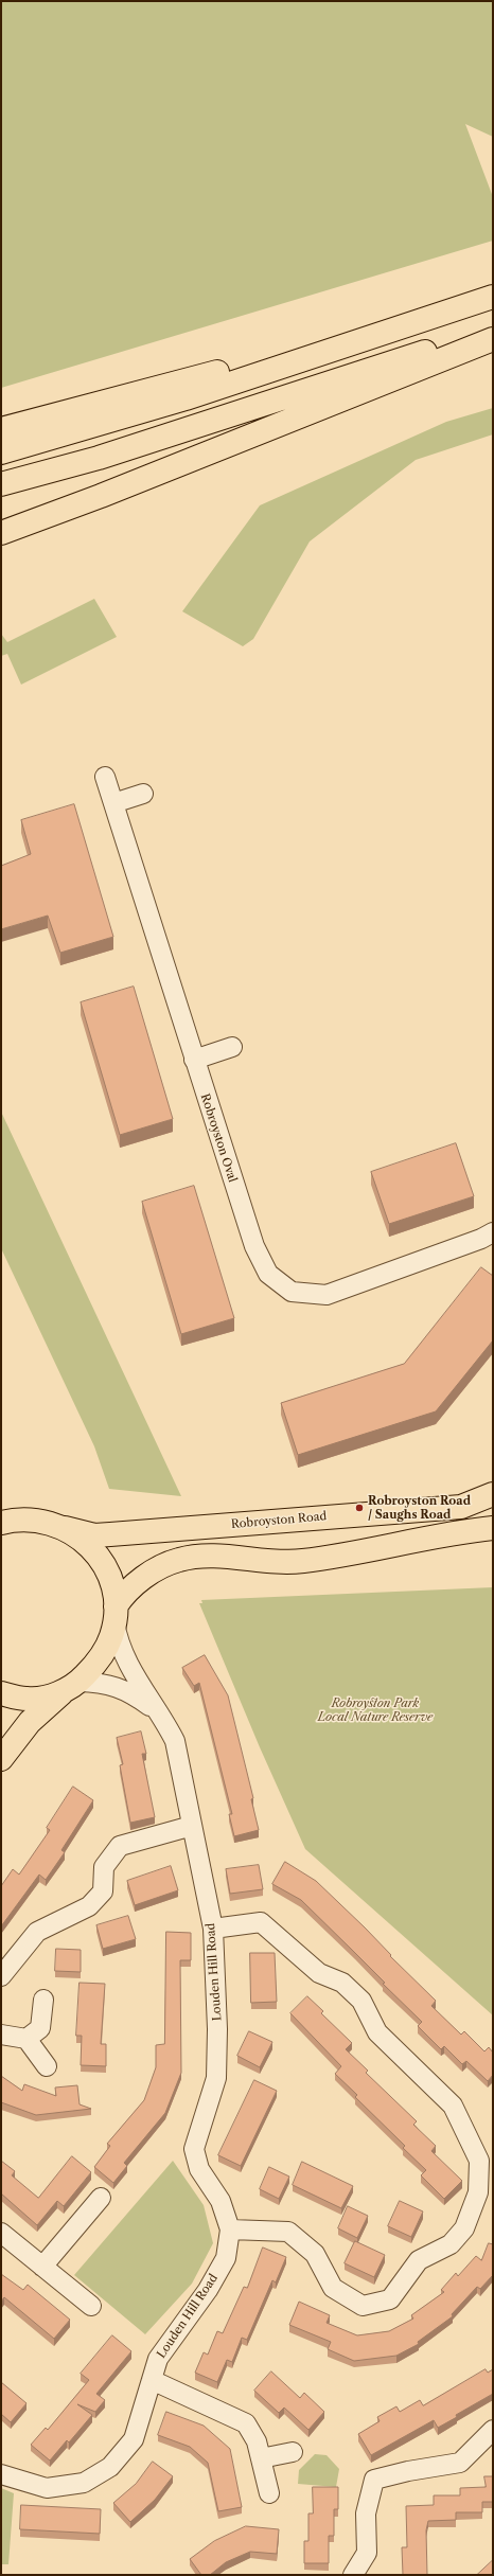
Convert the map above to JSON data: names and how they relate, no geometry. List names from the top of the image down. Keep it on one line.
{"streets":{"main road":["Robroyston Road"],"street":["Robroyston Oval","Louden Hill Road"]},"parks":["Robroyston Park Local Nature Reserve"],"places":["Robroyston Road / Saughs Road"]}
